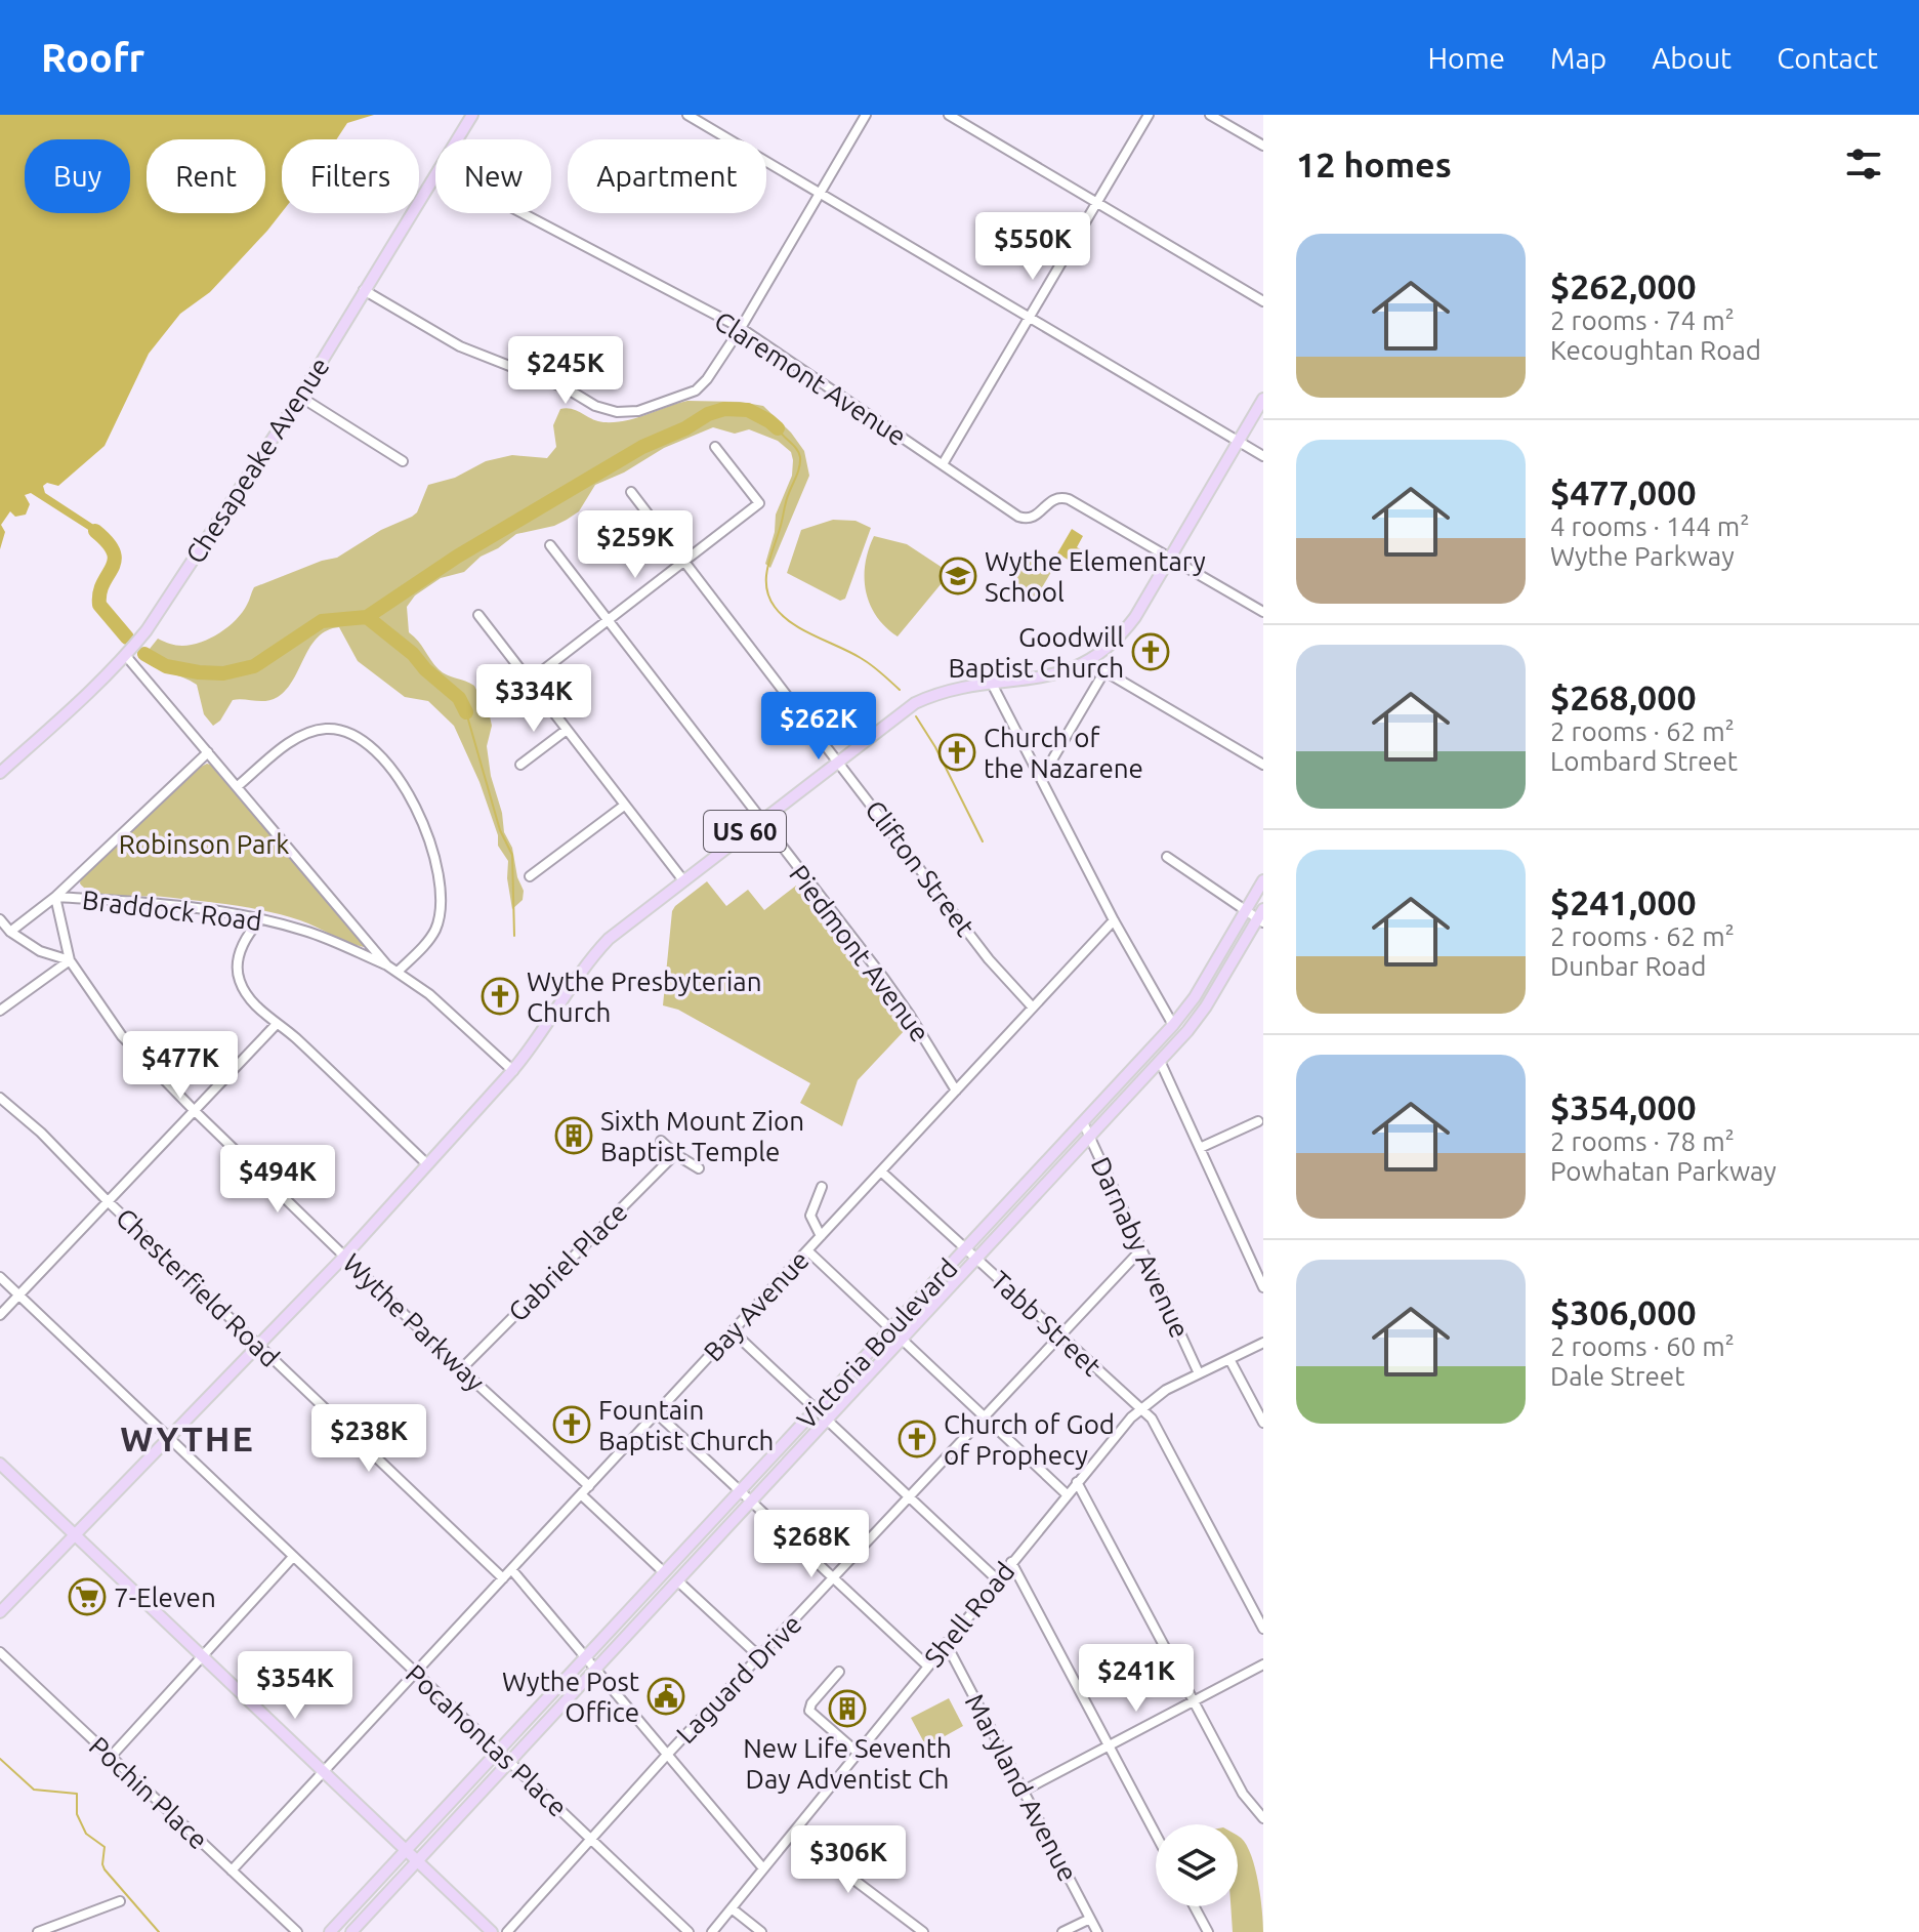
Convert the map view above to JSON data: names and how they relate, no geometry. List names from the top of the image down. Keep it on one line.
{"streets":{"main road":["Chesapeake Avenue","US 60","Victoria Boulevard"],"street":["Claremont Avenue","Clifton Street","Braddock Road","Piedmont Avenue","Darnaby Avenue","Gabriel Place","Chesterfield Road","Bay Avenue","Wythe Parkway","Tabb Street","Shell Road","Laguard Drive","Pocahontas Place","Maryland Avenue","Pochin Place"]},"crossings":[["Claremont Avenue","US 60"],["US 60","Clifton Street"],["US 60","Piedmont Avenue"],["US 60","Chesterfield Road"],["US 60","Wythe Parkway"],["US 60","Pocahontas Place"],["Clifton Street","Bay Avenue"],["Piedmont Avenue","Bay Avenue"],["Darnaby Avenue","Victoria Boulevard"],["Darnaby Avenue","Shell Road"],["Darnaby Avenue","Laguard Drive"],["Gabriel Place","Wythe Parkway"],["Chesterfield Road","Bay Avenue"],["Bay Avenue","Wythe Parkway"],["Bay Avenue","Tabb Street"],["Bay Avenue","Pocahontas Place"],["Bay Avenue","Pochin Place"],["Tabb Street","Victoria Boulevard"],["Tabb Street","Shell Road"],["Tabb Street","Laguard Drive"],["Victoria Boulevard","Pocahontas Place"],["Shell Road","Maryland Avenue"],["Laguard Drive","Pocahontas Place"]],"districts":["WYTHE"],"parks":["Robinson Park"],"places":{"school or university":["Wythe Elementary School"],"church":["Goodwill Baptist Church","Church of the Nazarene","Wythe Presbyterian Church","Fountain Baptist Church","Church of God of Prophecy"],"building":["Sixth Mount Zion Baptist Temple","New Life Seventh Day Adventist Ch"],"supermarket":["7-Eleven"],"public building":["Wythe Post Office"]},"page":{"header":"Roofr","nav":["Home","Map","About","Contact"],"heading":"12 homes","chip":["Buy","Rent","Filters","New","Apartment"],"price":["$550K","$245K","$259K","$334K","$262K","$477K","$494K","$238K","$268K","$241K","$354K","$306K"],"list":[{"name":"$262,000","note":"2 rooms · 74 m² · Kecoughtan Road"},{"name":"$477,000","note":"4 rooms · 144 m² · Wythe Parkway"},{"name":"$268,000","note":"2 rooms · 62 m² · Lombard Street"},{"name":"$241,000","note":"2 rooms · 62 m² · Dunbar Road"},{"name":"$354,000","note":"2 rooms · 78 m² · Powhatan Parkway"},{"name":"$306,000","note":"2 rooms · 60 m² · Dale Street"}]}}
